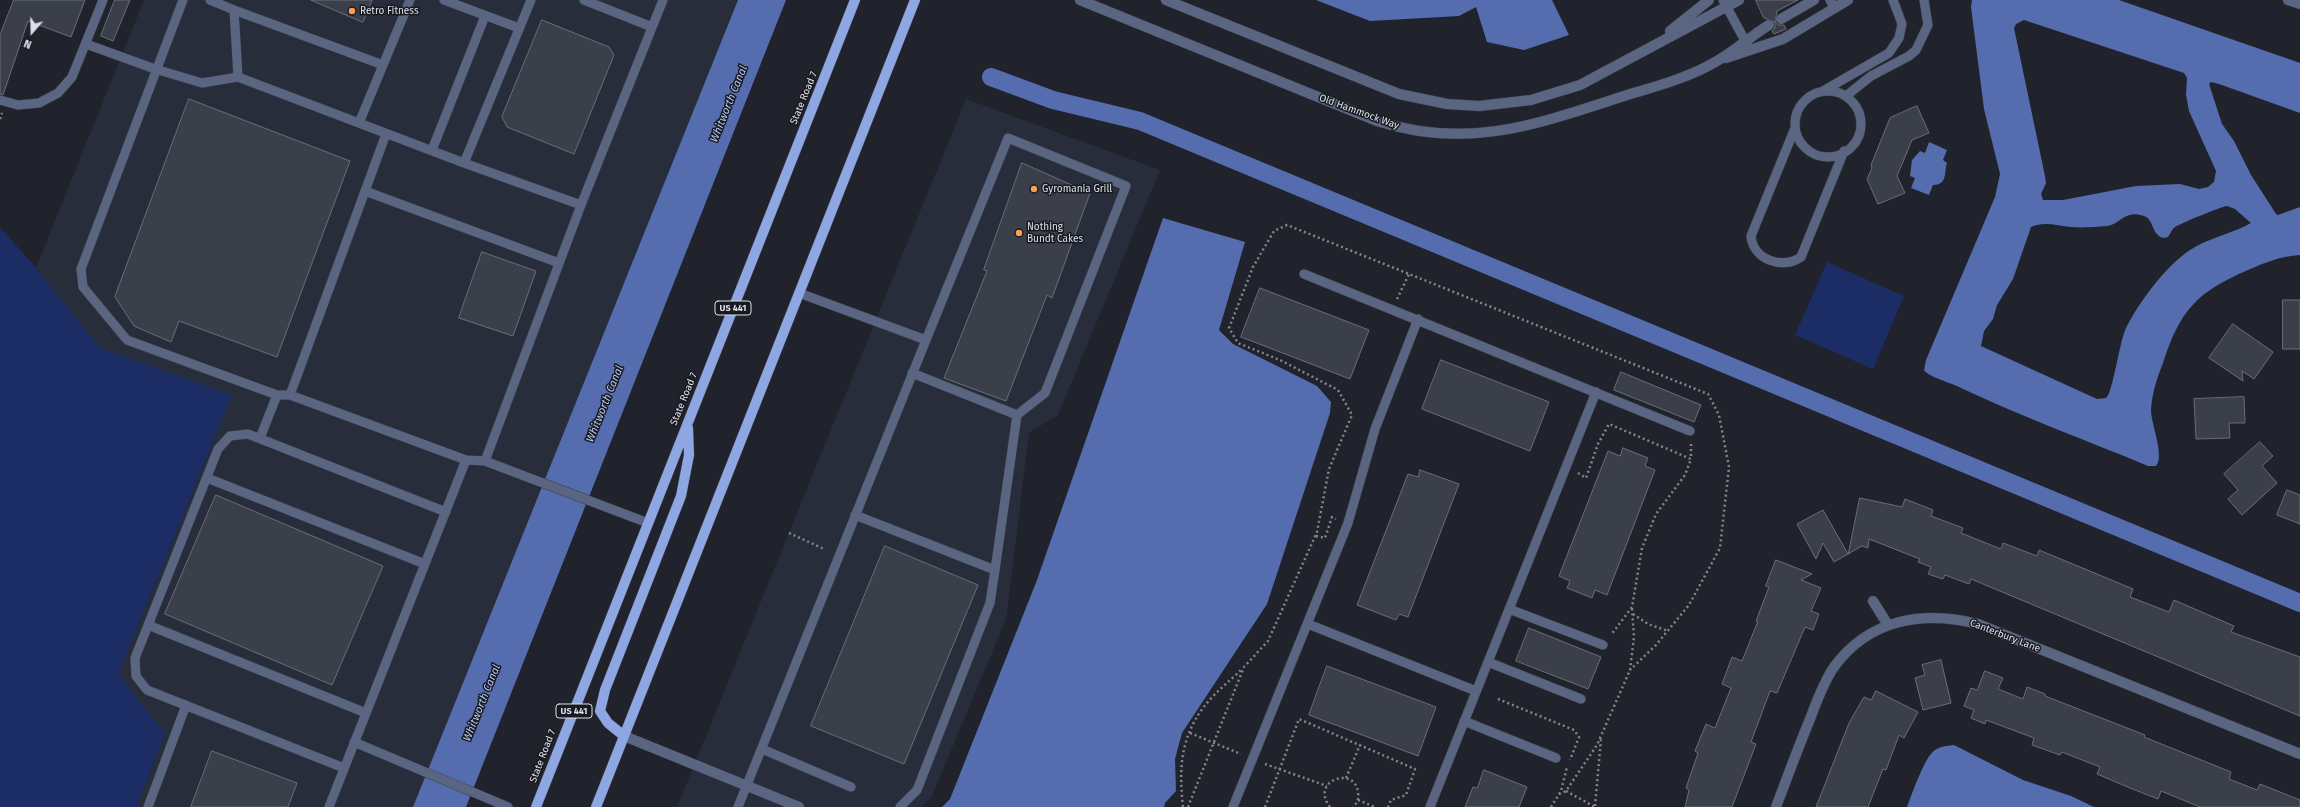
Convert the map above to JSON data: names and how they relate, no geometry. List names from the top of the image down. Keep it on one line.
{"streets":{"main road":["State Road 7","US 441"],"street":["Old Hammock Way","Canterbury Lane"]},"water":["Whitworth Canal"],"places":["Retro Fitness","Gyromania Grill","Nothing Bundt Cakes"],"north":"bottom"}
